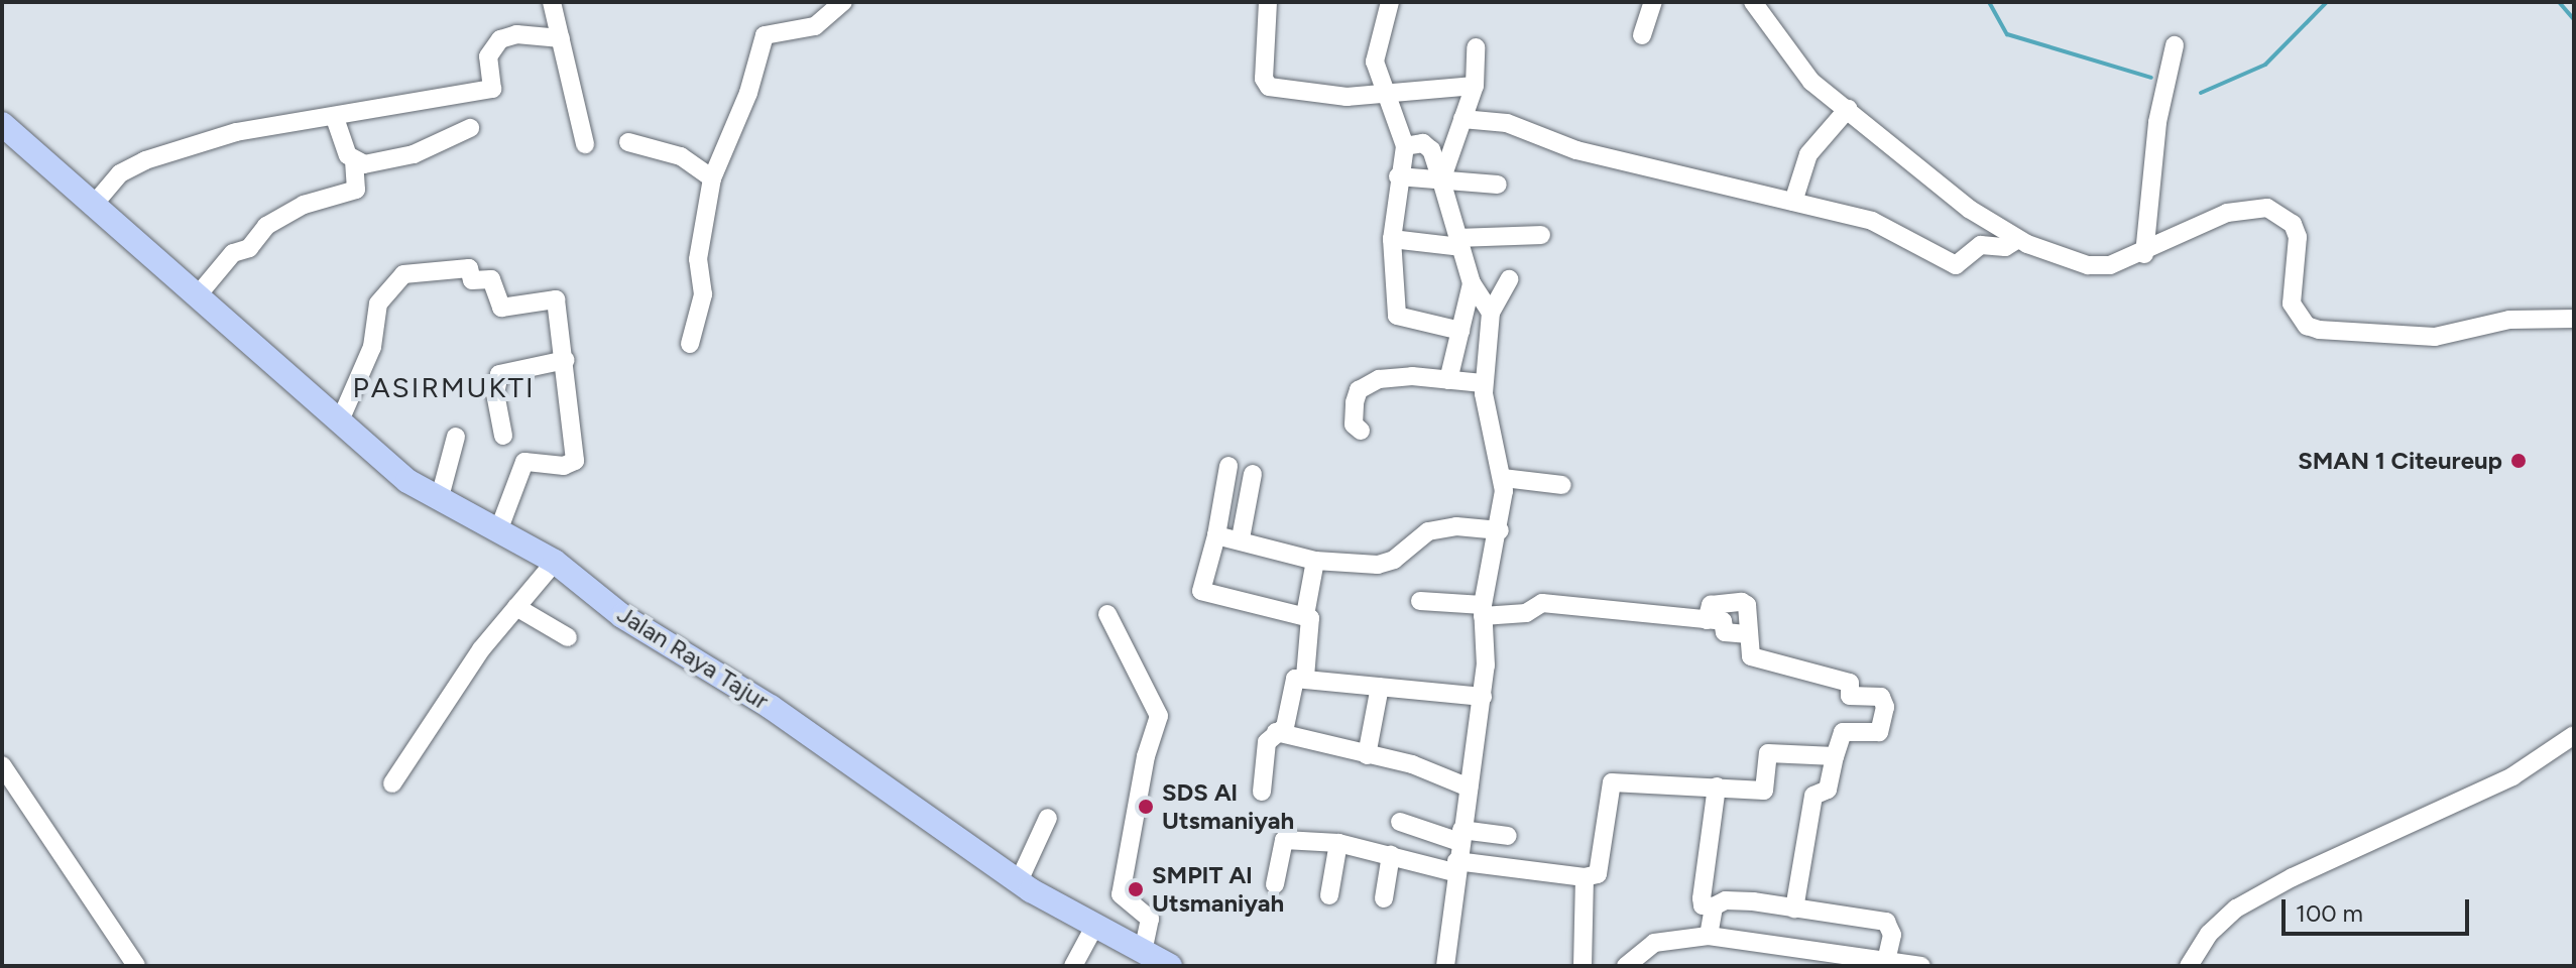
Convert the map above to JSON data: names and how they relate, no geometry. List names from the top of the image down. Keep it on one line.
{"streets":{"main road":["Jalan Raya Tajur"]},"districts":["PASIRMUKTI"],"places":["SMAN 1 Citeureup","SDS Al Utsmaniyah","SMPIT Al Utsmaniyah"],"scale_bar":"100 m"}
